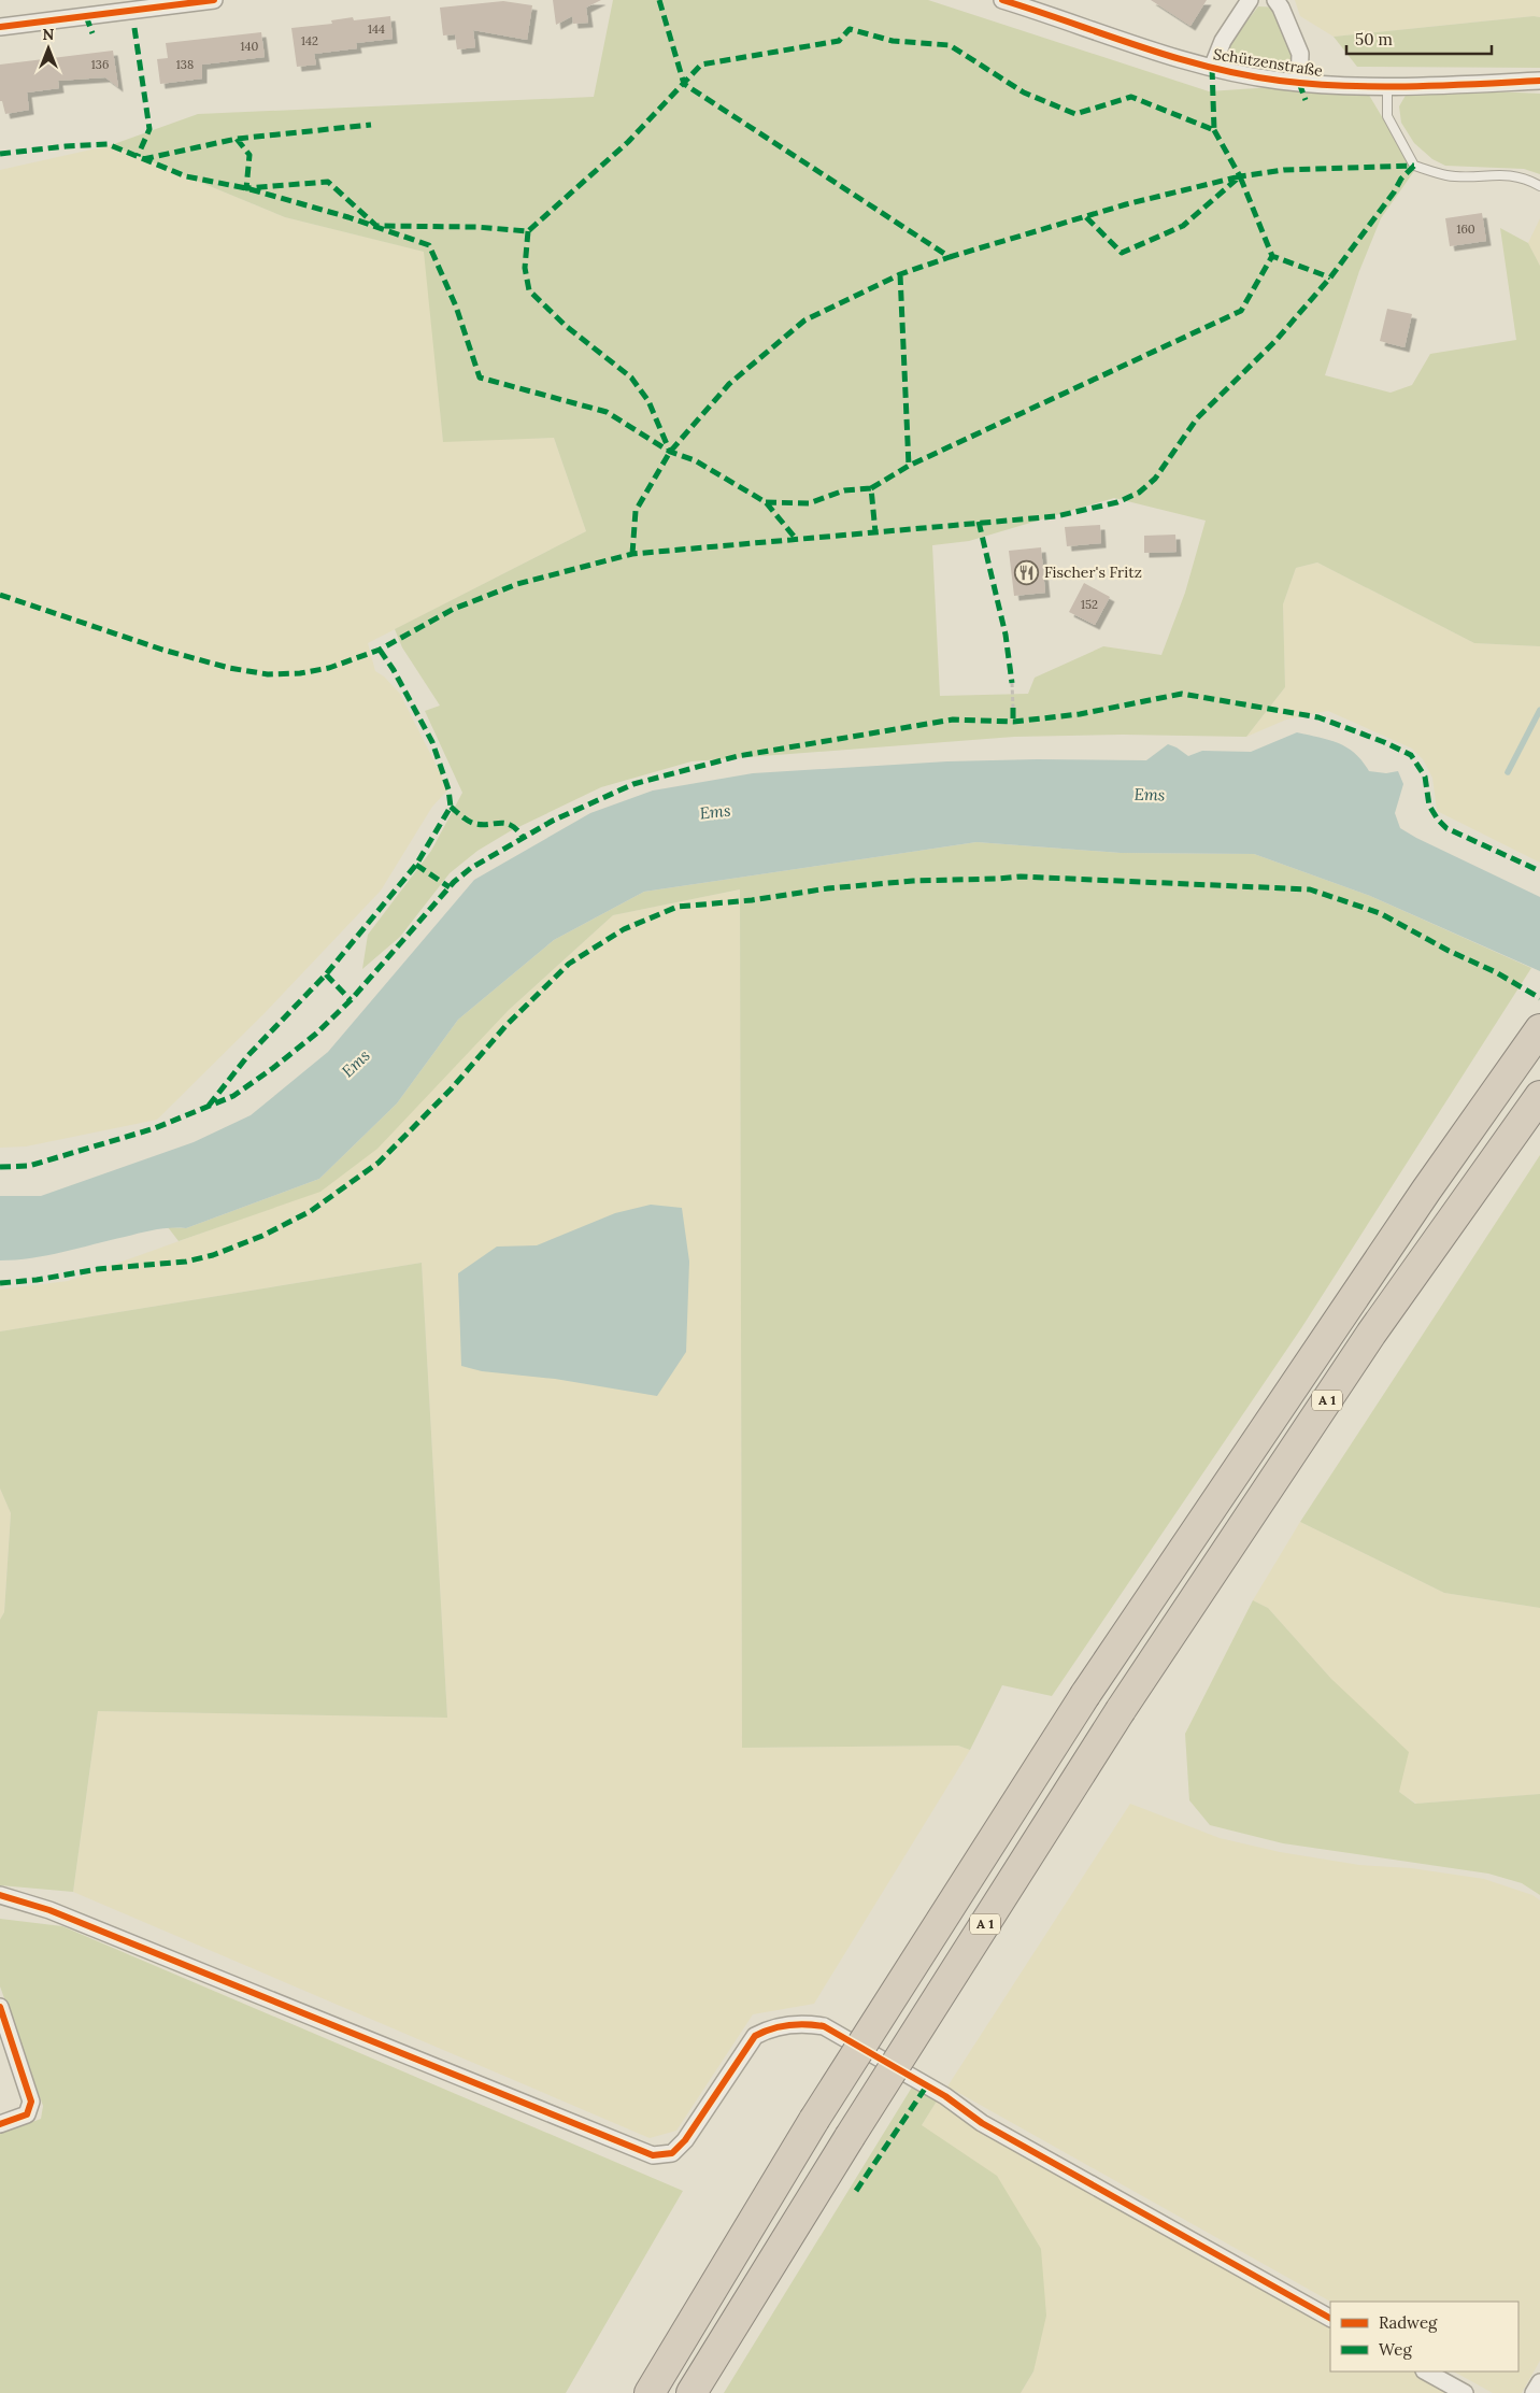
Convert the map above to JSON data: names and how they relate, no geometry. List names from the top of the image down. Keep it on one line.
{"streets":{"highway":["A 1"],"street":["Schützenstraße"]},"water":["Ems"],"places":{"restaurant":["Fischer's Fritz"]},"house_numbers":["144","142","140","136","138","160","152"],"legend":["Radweg","Weg"],"scale_bar":"50 m","north":"top"}
